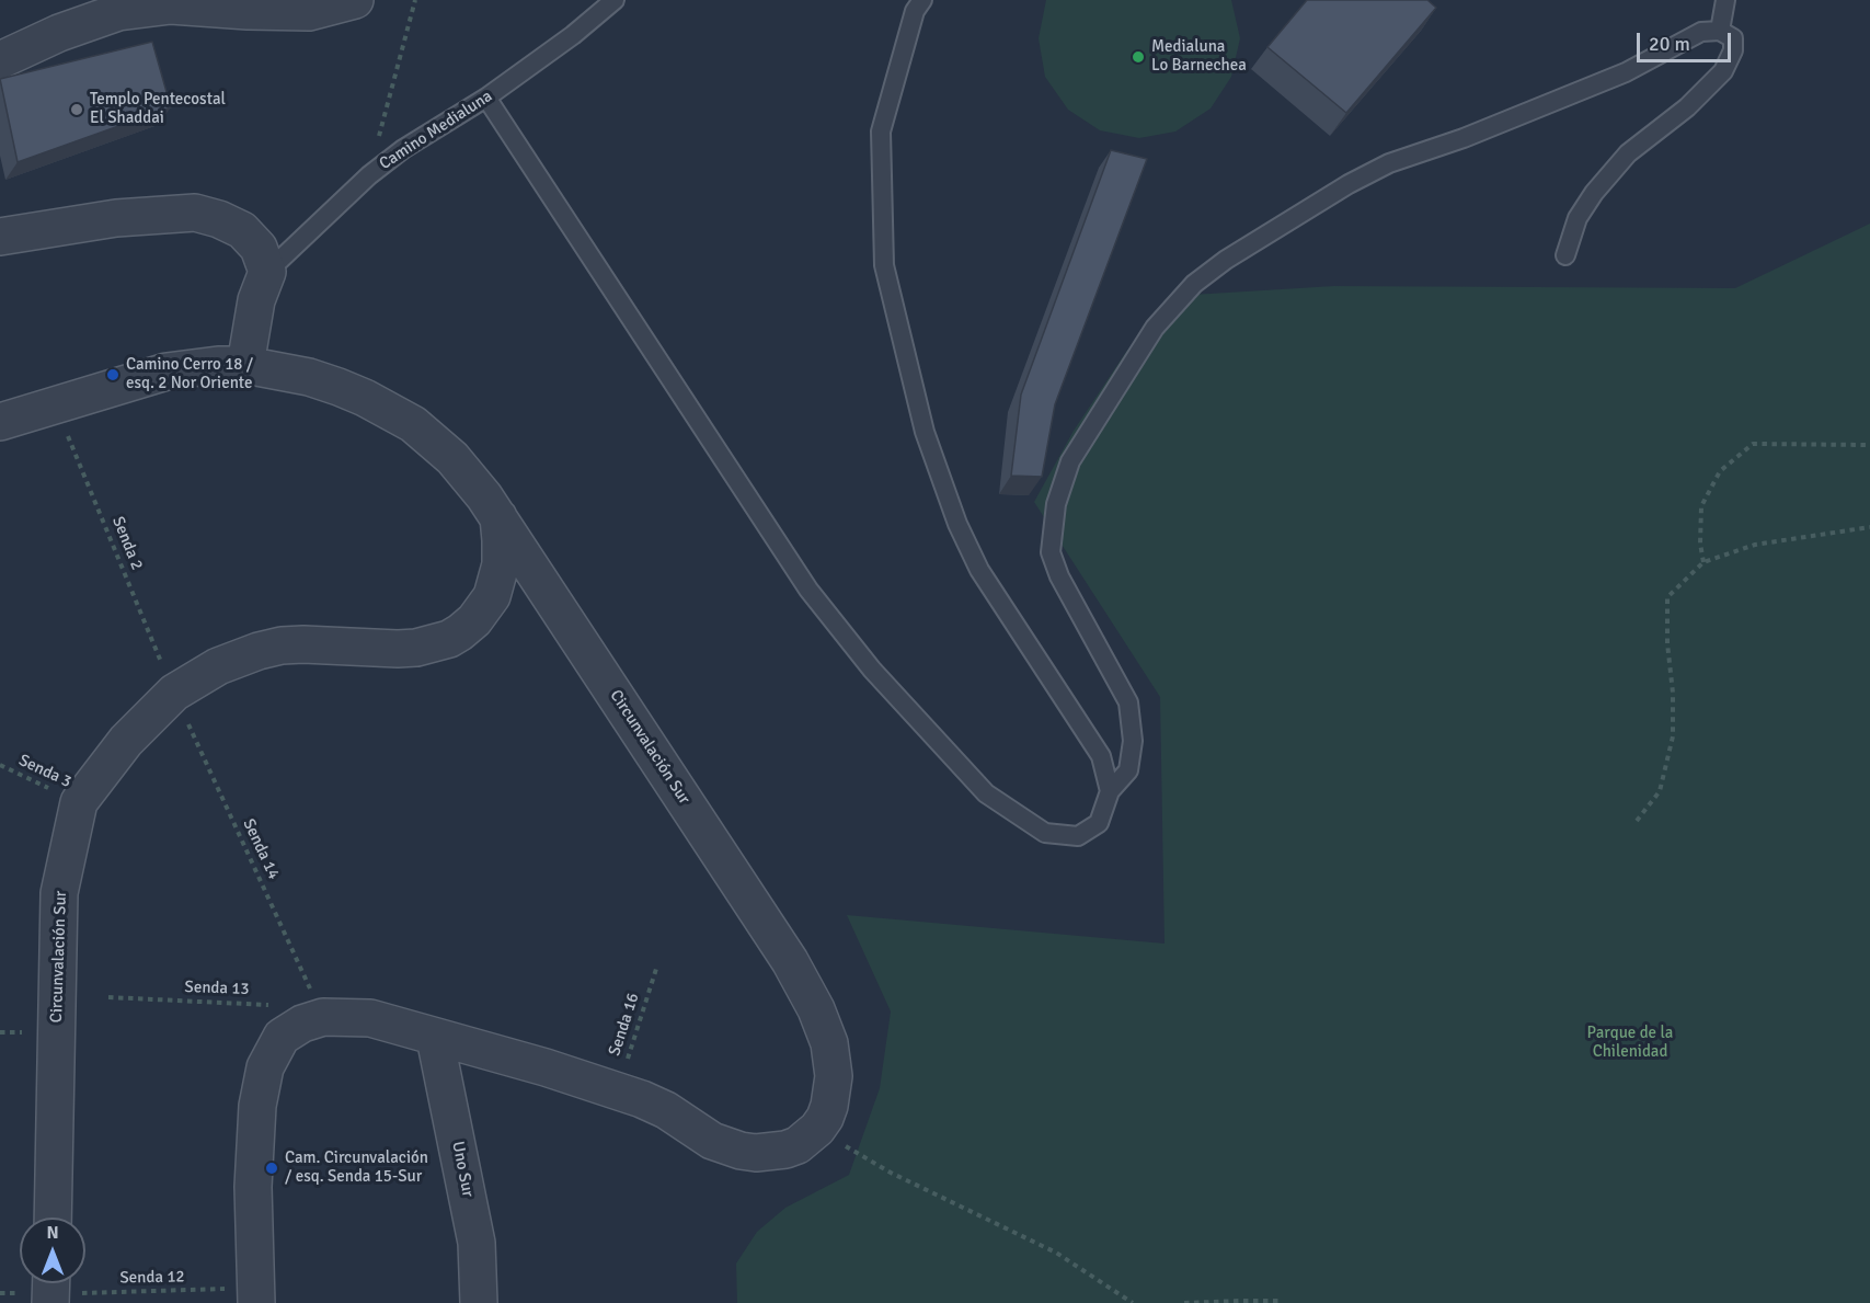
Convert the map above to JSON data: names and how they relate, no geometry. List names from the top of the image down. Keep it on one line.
{"streets":{"street":["Circunvalación Sur","Uno Sur"],"lane":["Camino Medialuna"],"path":["Senda 2","Senda 3","Senda 14","Senda 13","Senda 16","Senda 12"]},"crossings":[["Senda 2","Circunvalación Sur"],["Senda 2","Senda 14"],["Circunvalación Sur","Senda 3"],["Circunvalación Sur","Senda 14"]],"parks":["Parque de la Chilenidad"],"places":["Medialuna Lo Barnechea","Templo Pentecostal El Shaddai","Camino Cerro 18 / esq. 2 Nor Oriente","Cam. Circunvalación / esq. Senda 15-Sur"],"scale_bar":"20 m","north":"top"}
